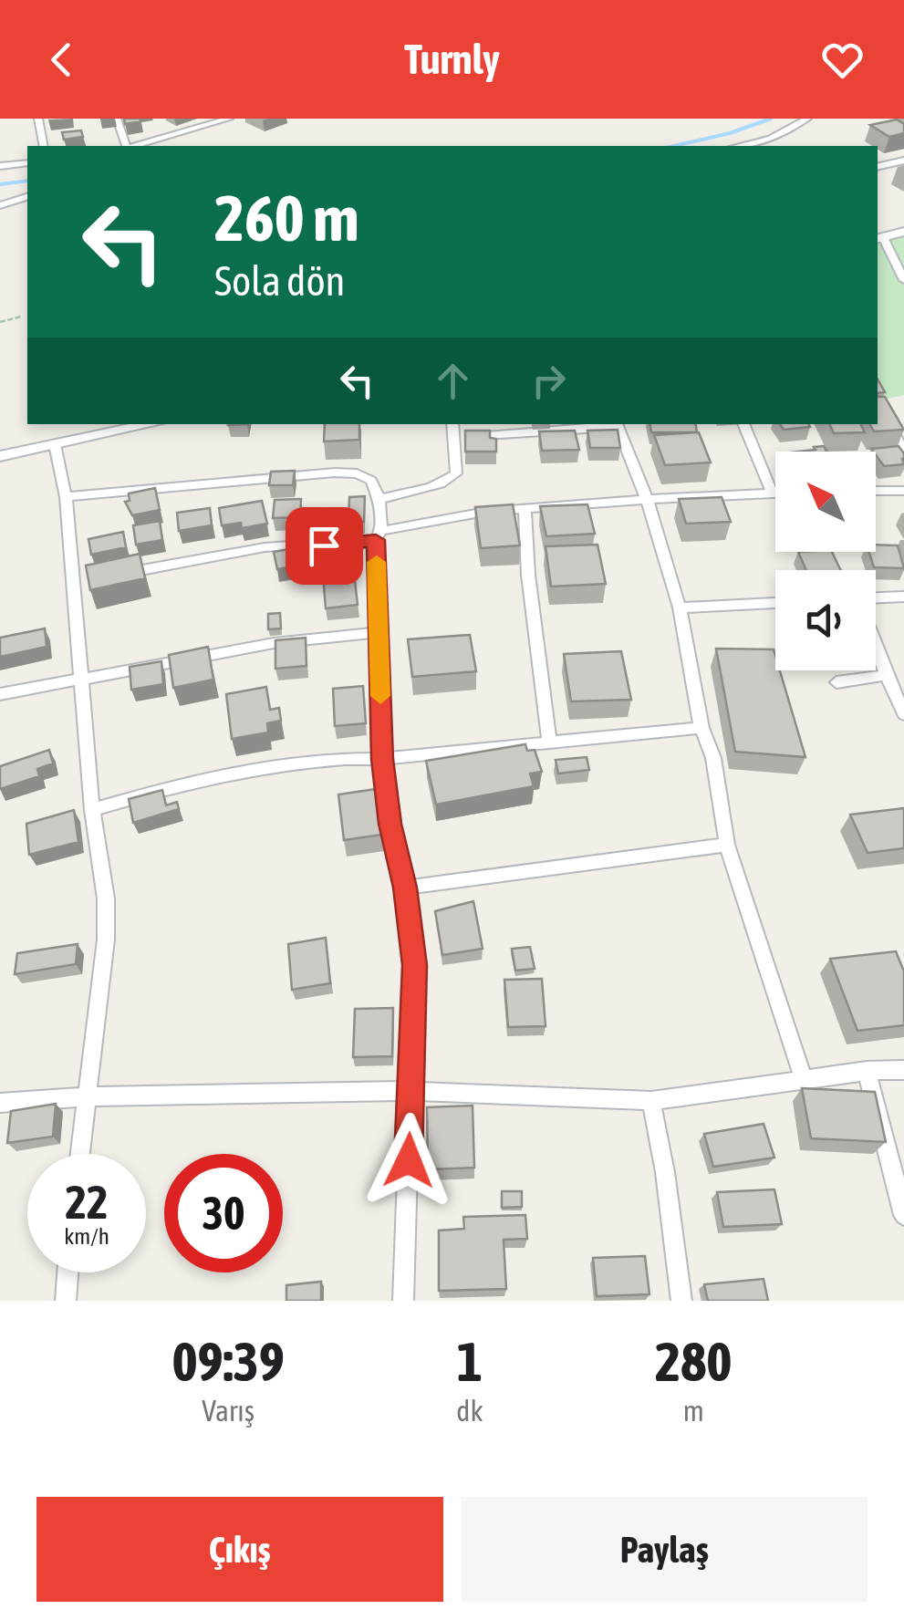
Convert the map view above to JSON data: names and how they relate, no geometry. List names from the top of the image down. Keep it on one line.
{"north":"top left","page":{"header":"Turnly","turn":["260 m","Sola dön"],"speed":"22 km/h","limit":"30","eta":["09:39","Varış","1","dk","280","m"],"buttons":["Çıkış","Paylaş"]}}
